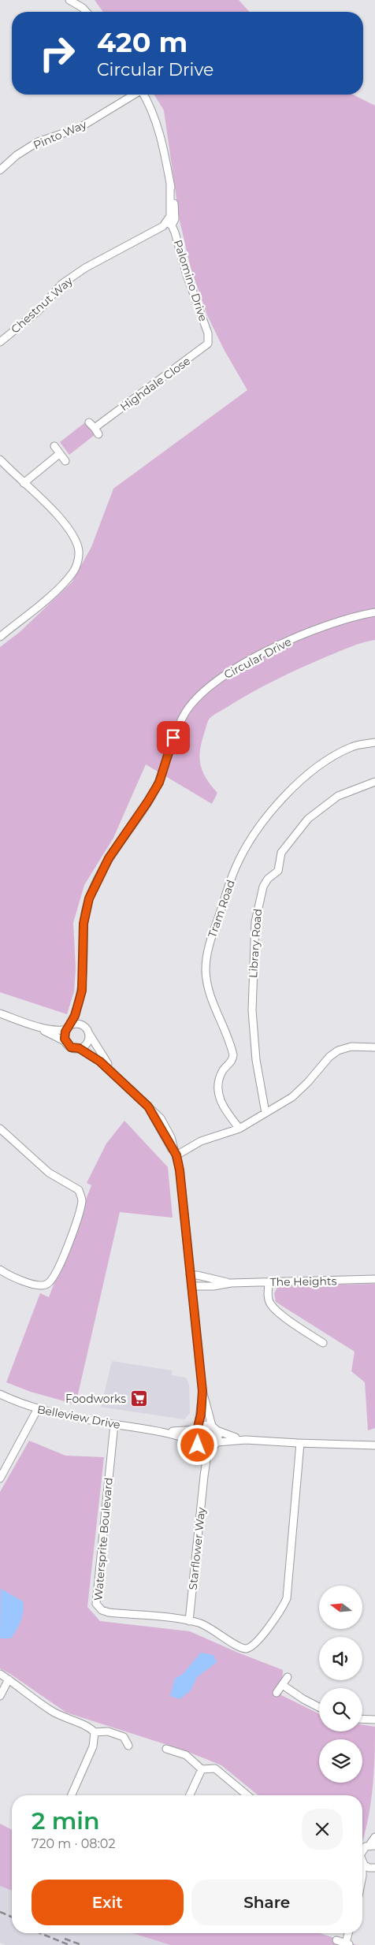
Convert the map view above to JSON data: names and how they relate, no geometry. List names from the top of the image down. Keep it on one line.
{"streets":{"street":["Pinto Way","Palomino Drive","Chestnut Way","Highdale Close","Circular Drive","Tram Road","Library Road","The Heights","Belleview Drive","Watersprite Boulevard","Starflower Way"]},"crossings":[["Palomino Drive","Chestnut Way"],["Palomino Drive","Highdale Close"],["Belleview Drive","Watersprite Boulevard"],["Belleview Drive","Starflower Way"],["Watersprite Boulevard","Starflower Way"]],"places":{"supermarket":["Foodworks"]},"north":"left","page":{"turn":["420 m","Circular Drive"],"heading":["2 min","720 m · 08:02"],"buttons":["Exit","Share"]}}
